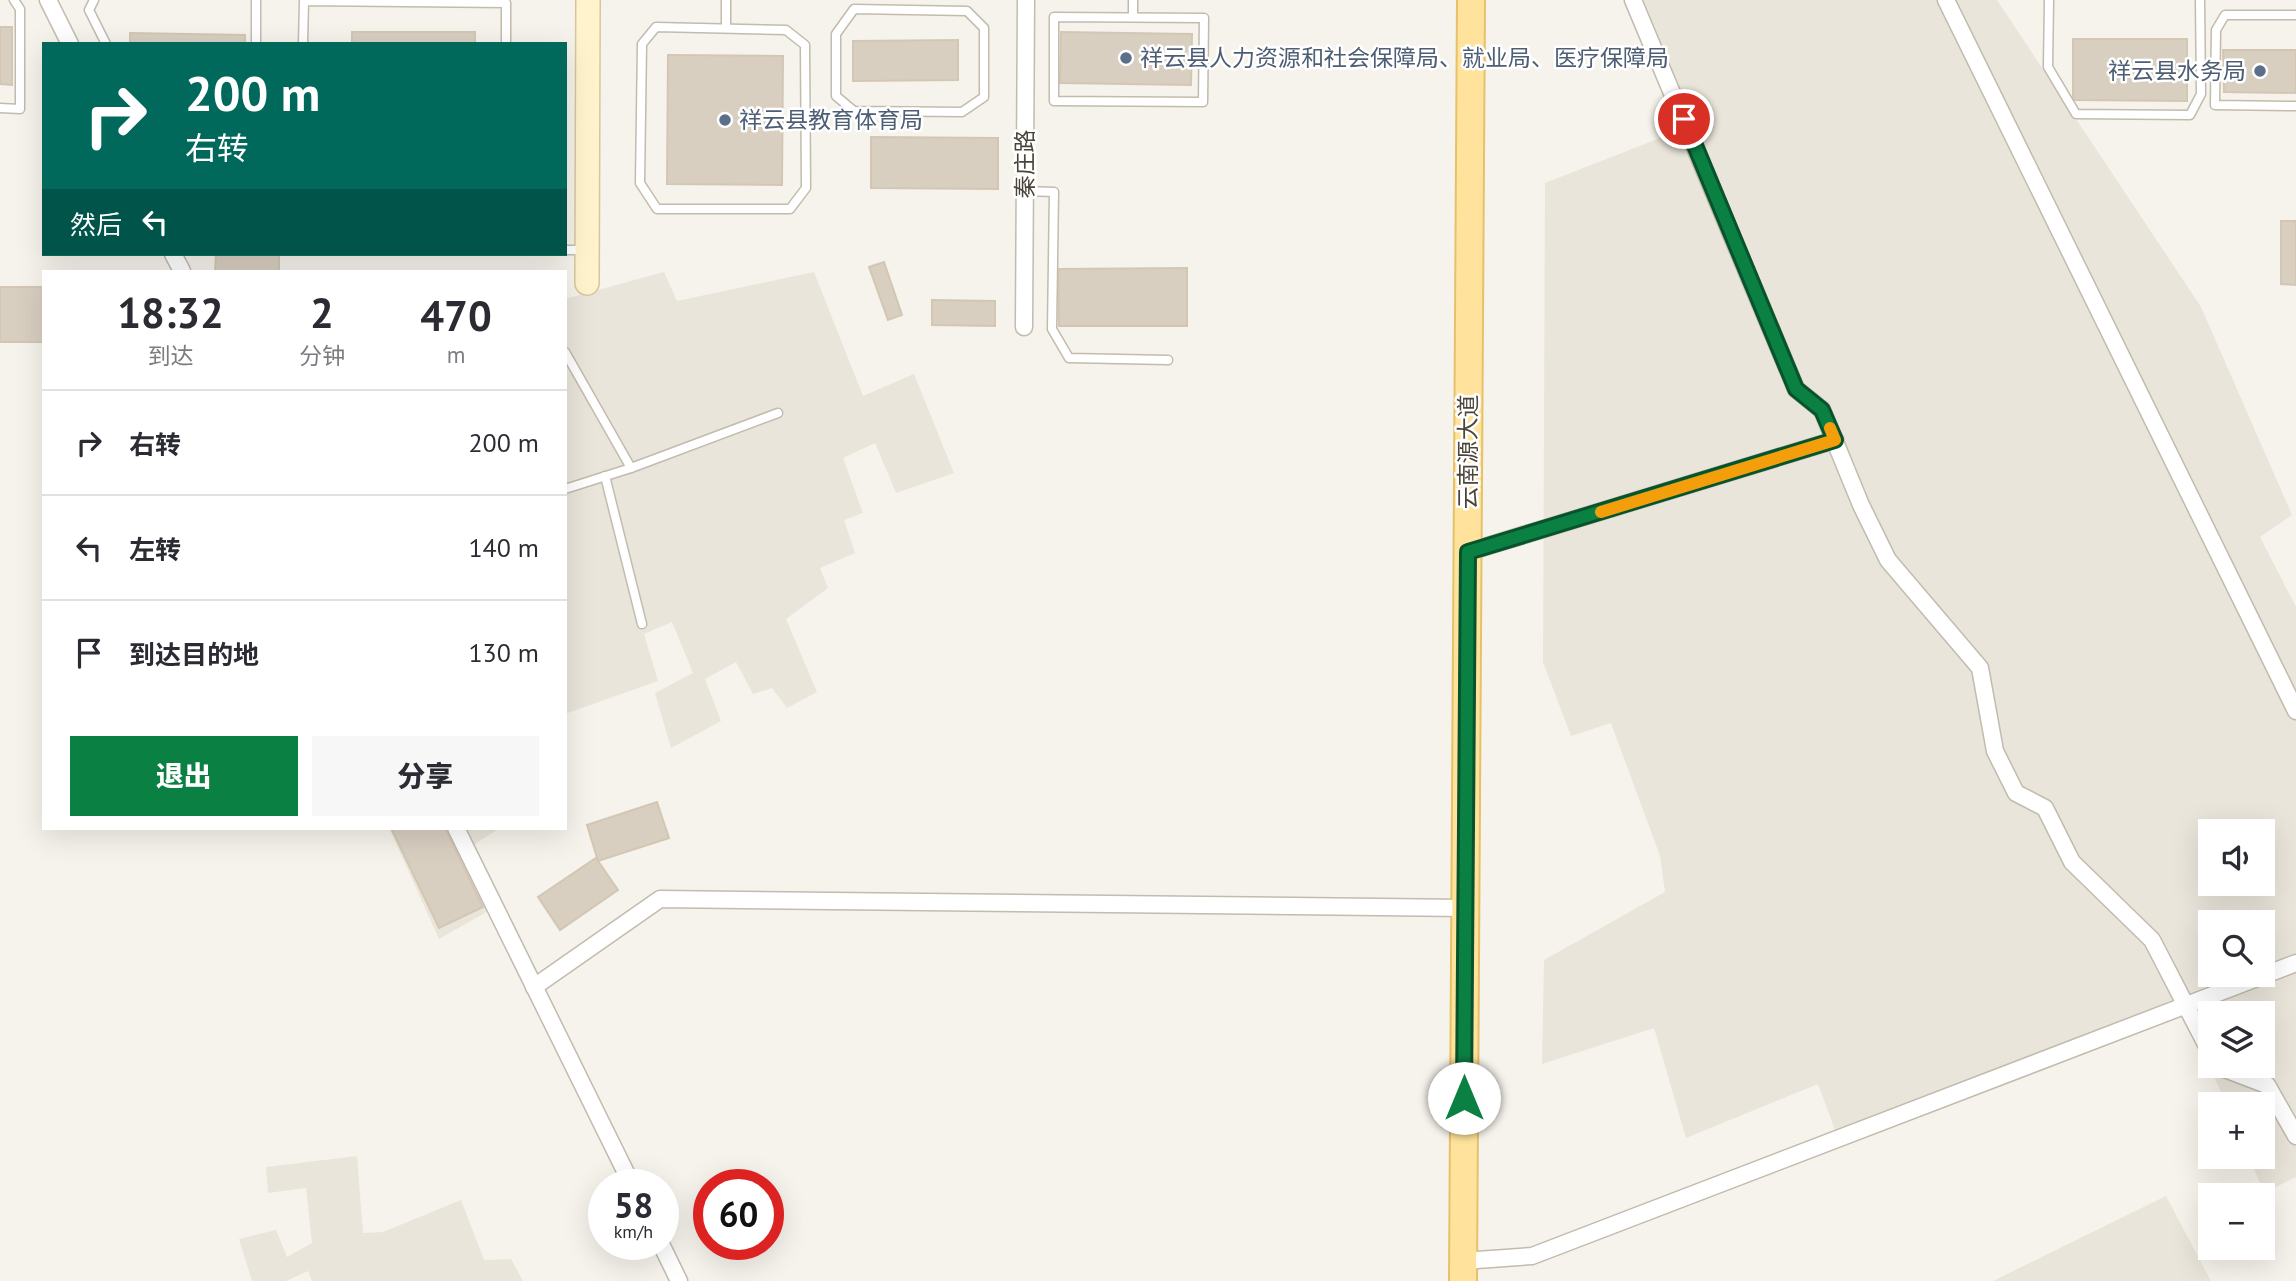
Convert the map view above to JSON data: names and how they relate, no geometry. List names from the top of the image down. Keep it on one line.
{"streets":{"main road":["云南源大道"],"street":["秦庄路"]},"places":["祥云县人力资源和社会保障局、就业局、医疗保障局","祥云县水务局","祥云县教育体育局"],"page":{"turn":["200 m","右转"],"then":"然后","eta":["18:32","到达","2","分钟","470","m"],"list":[{"name":"右转","value":"200 m"},{"name":"左转","value":"140 m"},{"name":"到达目的地","value":"130 m"}],"buttons":["退出","分享"],"map_buttons":["+","−"],"speed":"58 km/h","limit":"60"}}
